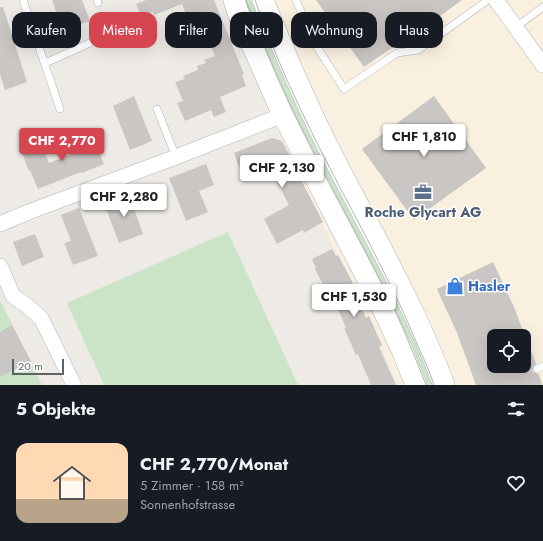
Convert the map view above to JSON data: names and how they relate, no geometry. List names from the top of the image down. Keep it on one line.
{"places":{"office":["Roche Glycart AG"],"shop":["Hasler"]},"scale_bar":"20 m","page":{"chip":["Kaufen","Mieten","Filter","Neu","Wohnung","Haus"],"price":["CHF 1,810","CHF 2,770","CHF 2,130","CHF 2,280","CHF 1,530"],"scale":"20 m","heading":"5 Objekte","list":[{"name":"CHF 2,770/Monat","note":"5 Zimmer · 158 m² · Sonnenhofstrasse"}]}}
